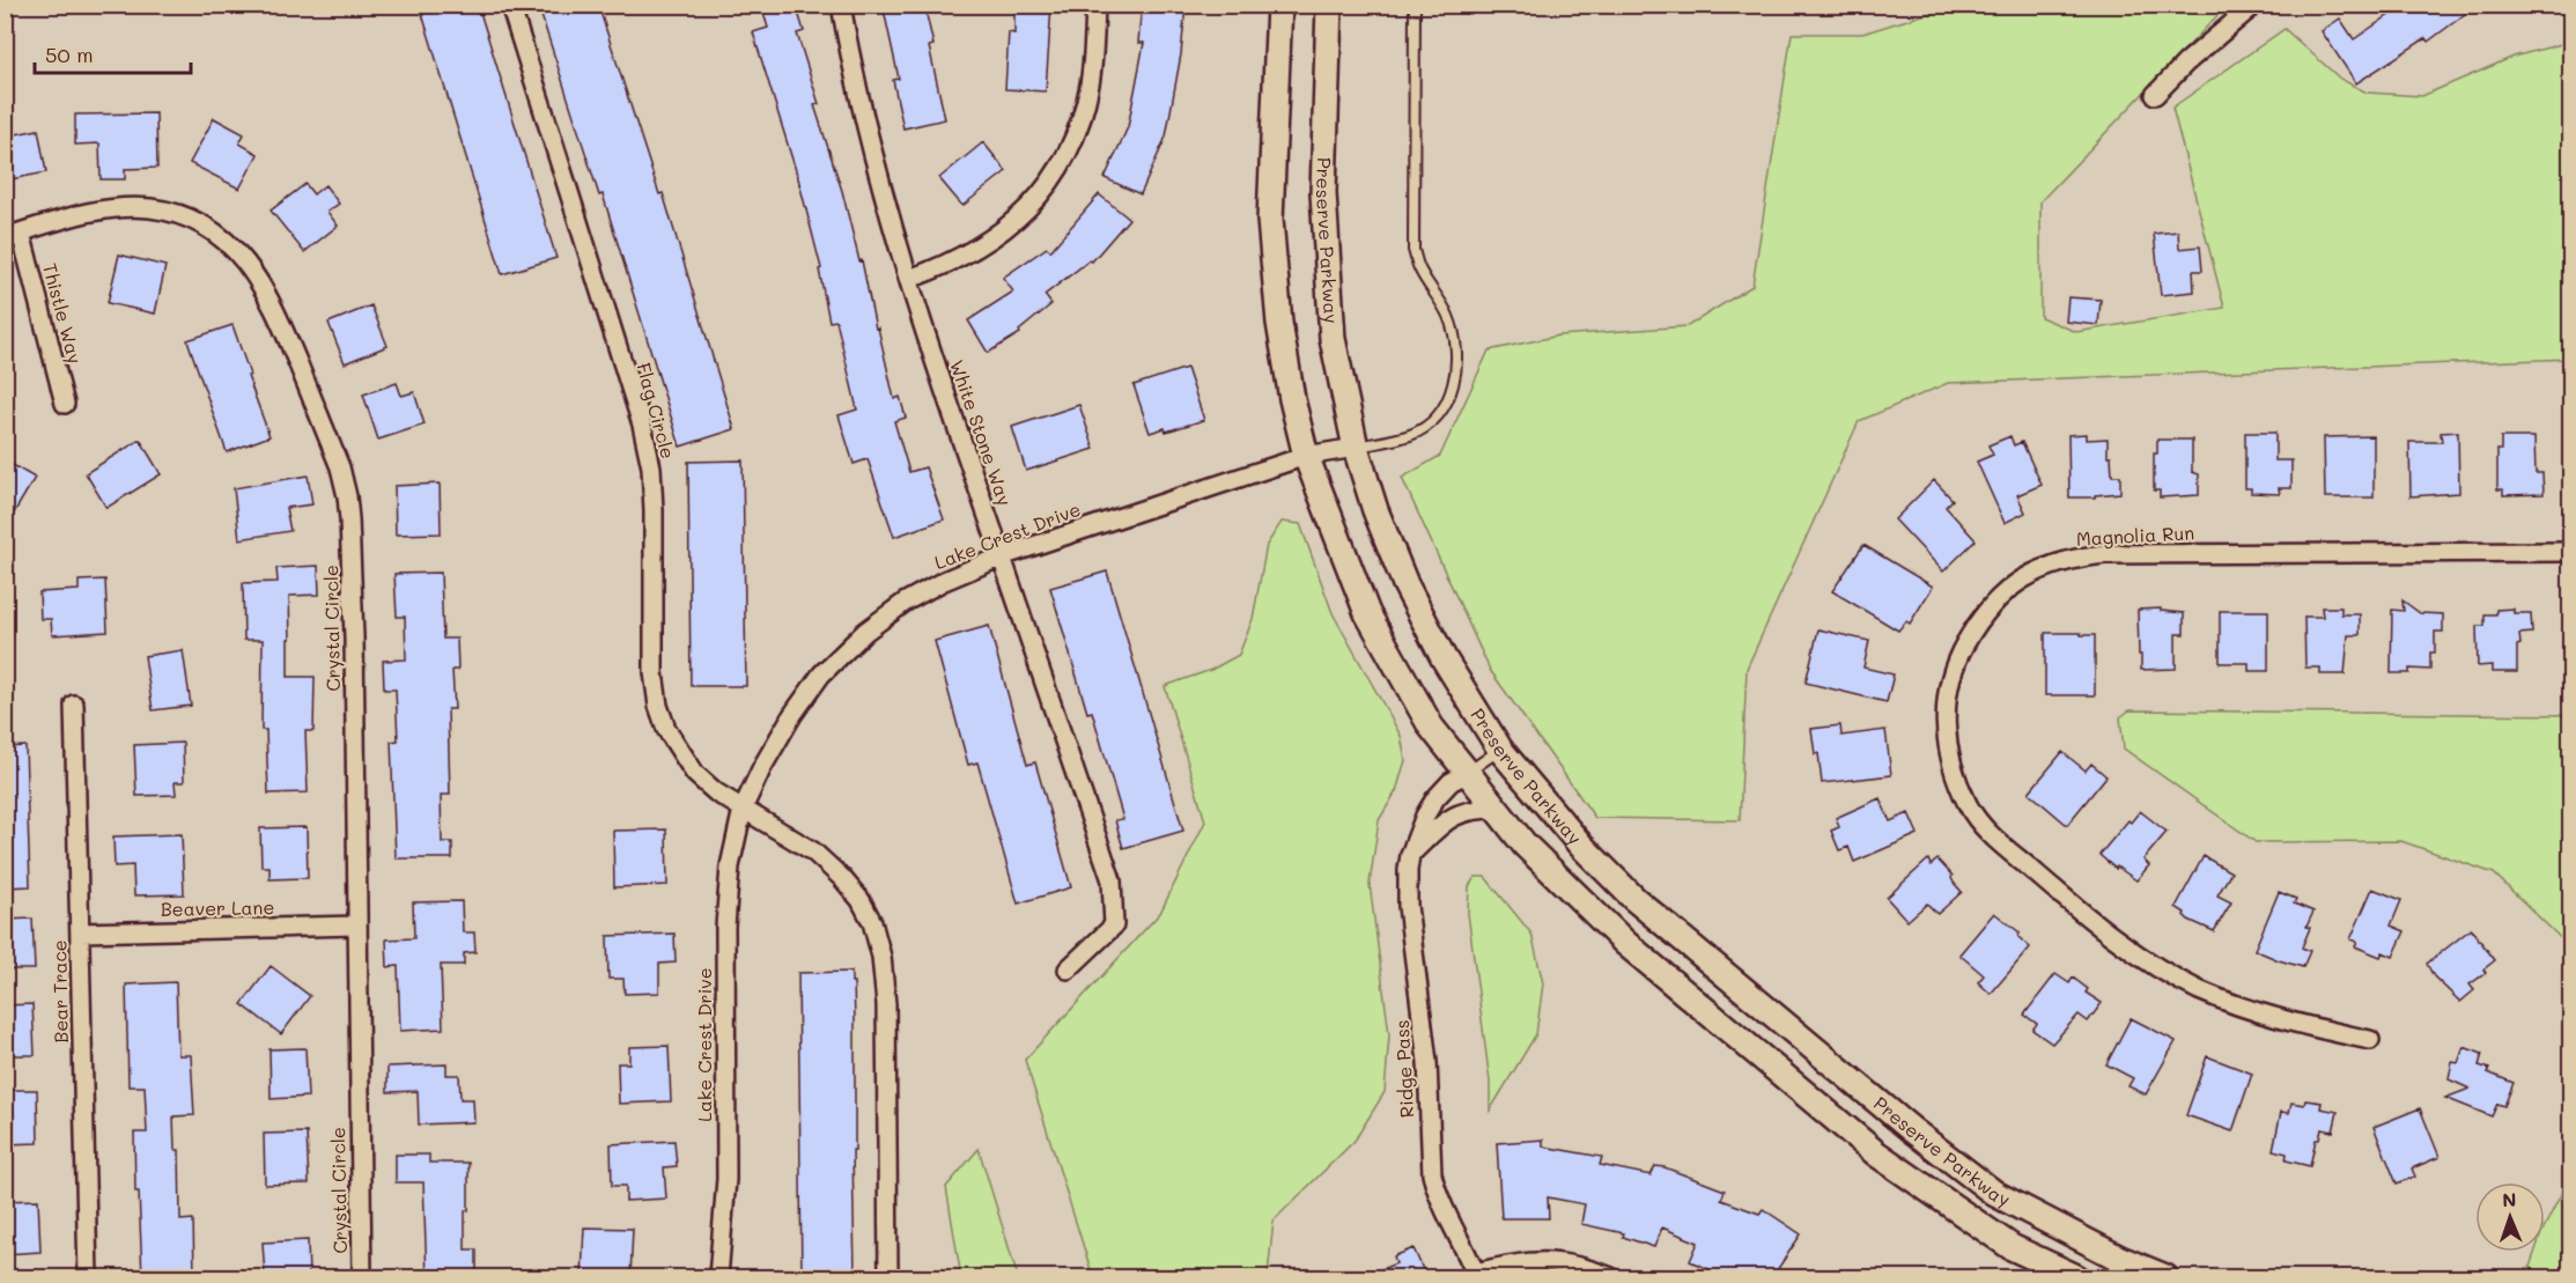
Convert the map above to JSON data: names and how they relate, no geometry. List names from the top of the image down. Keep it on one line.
{"streets":{"street":["Preserve Parkway","Thistle Way","Flag Circle","White Stone Way","Lake Crest Drive","Magnolia Run","Crystal Circle","Beaver Lane","Bear Trace","Ridge Pass"]},"crossings":[["Preserve Parkway","Lake Crest Drive"],["Preserve Parkway","Ridge Pass"],["Thistle Way","Crystal Circle"],["Flag Circle","Lake Crest Drive"],["White Stone Way","Lake Crest Drive"],["Crystal Circle","Beaver Lane"],["Beaver Lane","Bear Trace"]],"scale_bar":"50 m","north":"top"}
